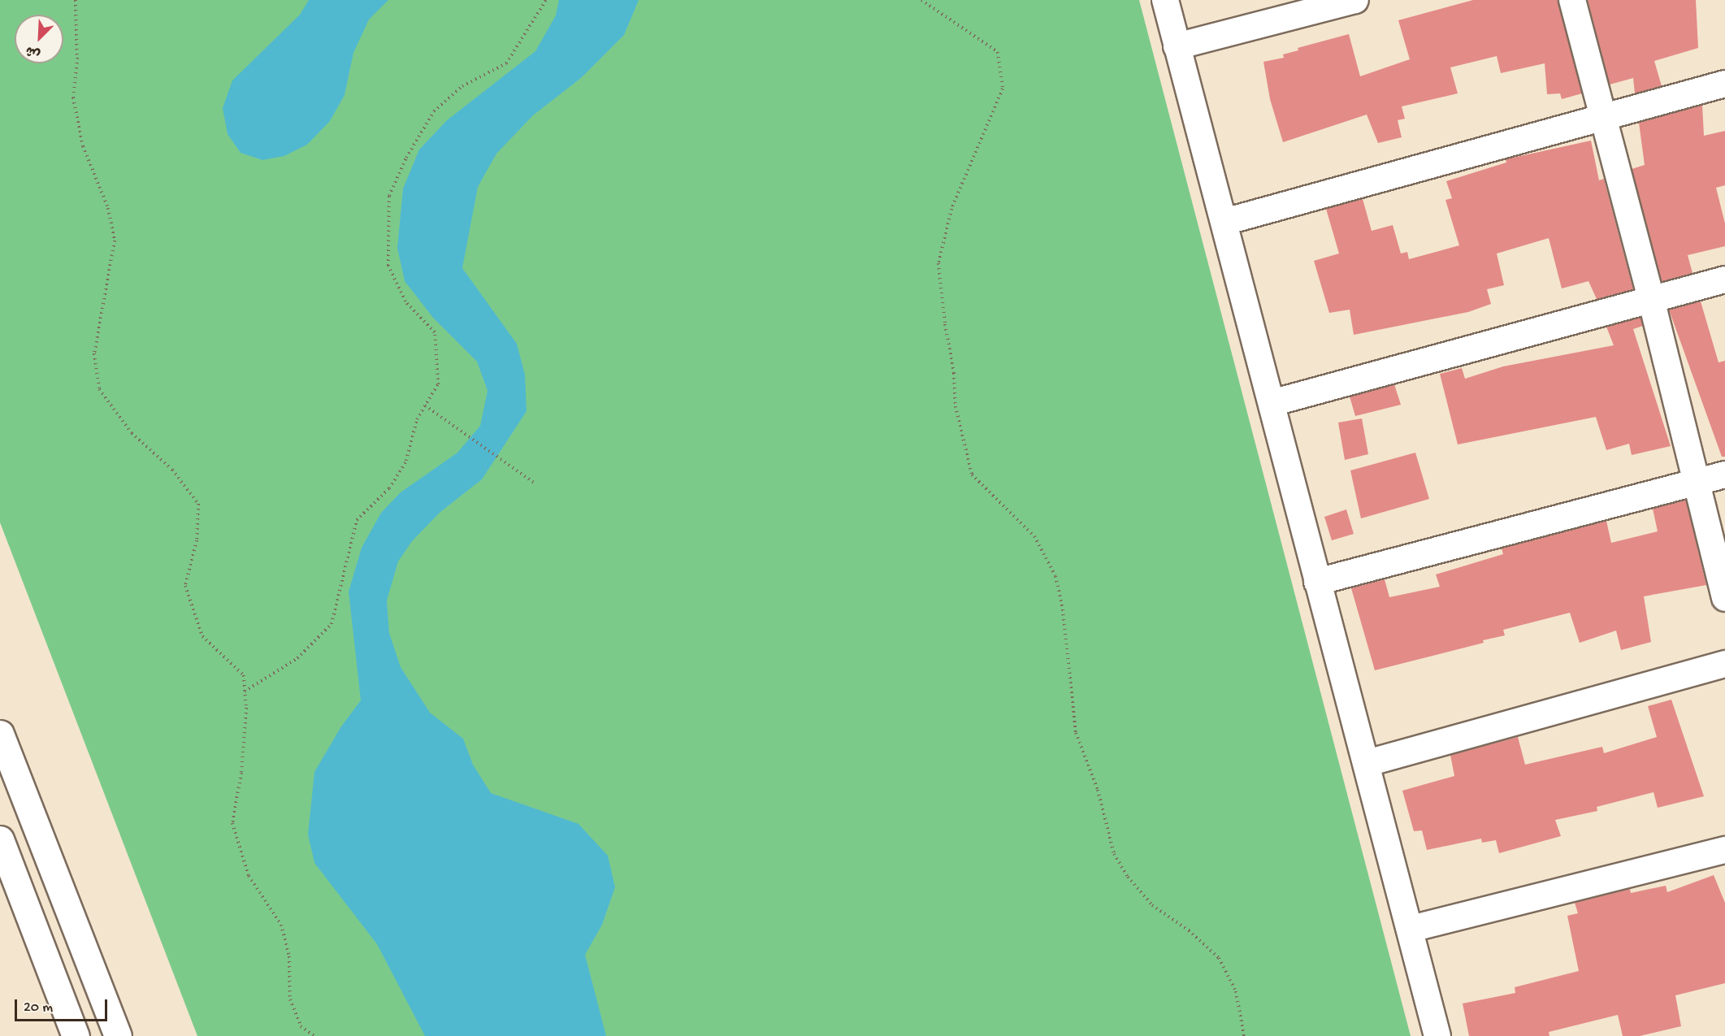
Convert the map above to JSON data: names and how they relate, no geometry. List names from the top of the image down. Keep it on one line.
{"scale_bar":"20 m","north":"bottom left"}
